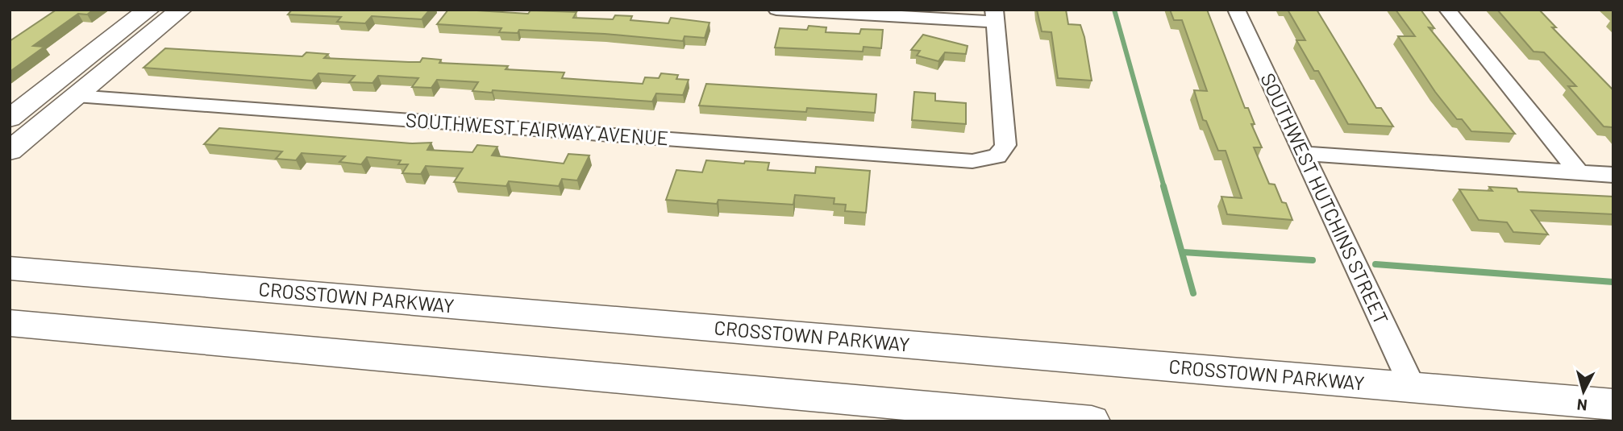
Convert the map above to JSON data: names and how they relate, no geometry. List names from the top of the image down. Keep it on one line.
{"streets":{"main road":["CROSSTOWN PARKWAY"],"street":["SOUTHWEST FAIRWAY AVENUE","SOUTHWEST HUTCHINS STREET"]},"crossings":[["SOUTHWEST HUTCHINS STREET","CROSSTOWN PARKWAY"]],"north":"bottom"}
